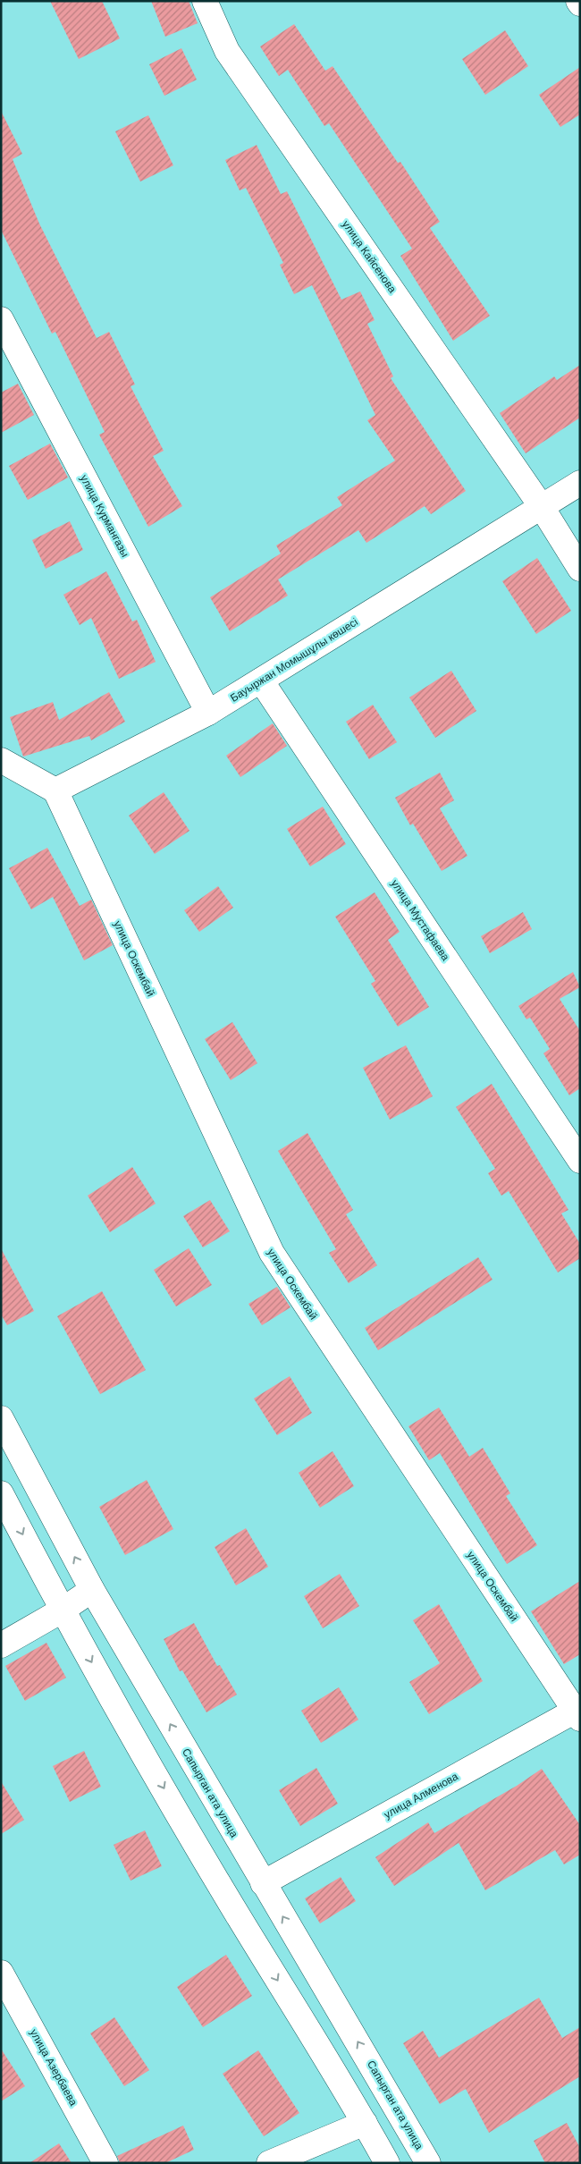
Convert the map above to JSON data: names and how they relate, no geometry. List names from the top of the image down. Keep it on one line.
{"streets":{"street":["улица Кайсенова","улица Курмангазы","Бауыржан Момышұлы көшесі","улица Мустафаева","улица Оскембай","Сапырган ата улица","улица Алменова","улица Азербаева"]},"crossings":[["улица Кайсенова","Бауыржан Момышұлы көшесі"],["улица Курмангазы","Бауыржан Момышұлы көшесі"],["Бауыржан Момышұлы көшесі","улица Мустафаева"],["Бауыржан Момышұлы көшесі","улица Оскембай"],["улица Оскембай","улица Алменова"],["Сапырган ата улица","улица Алменова"]]}
